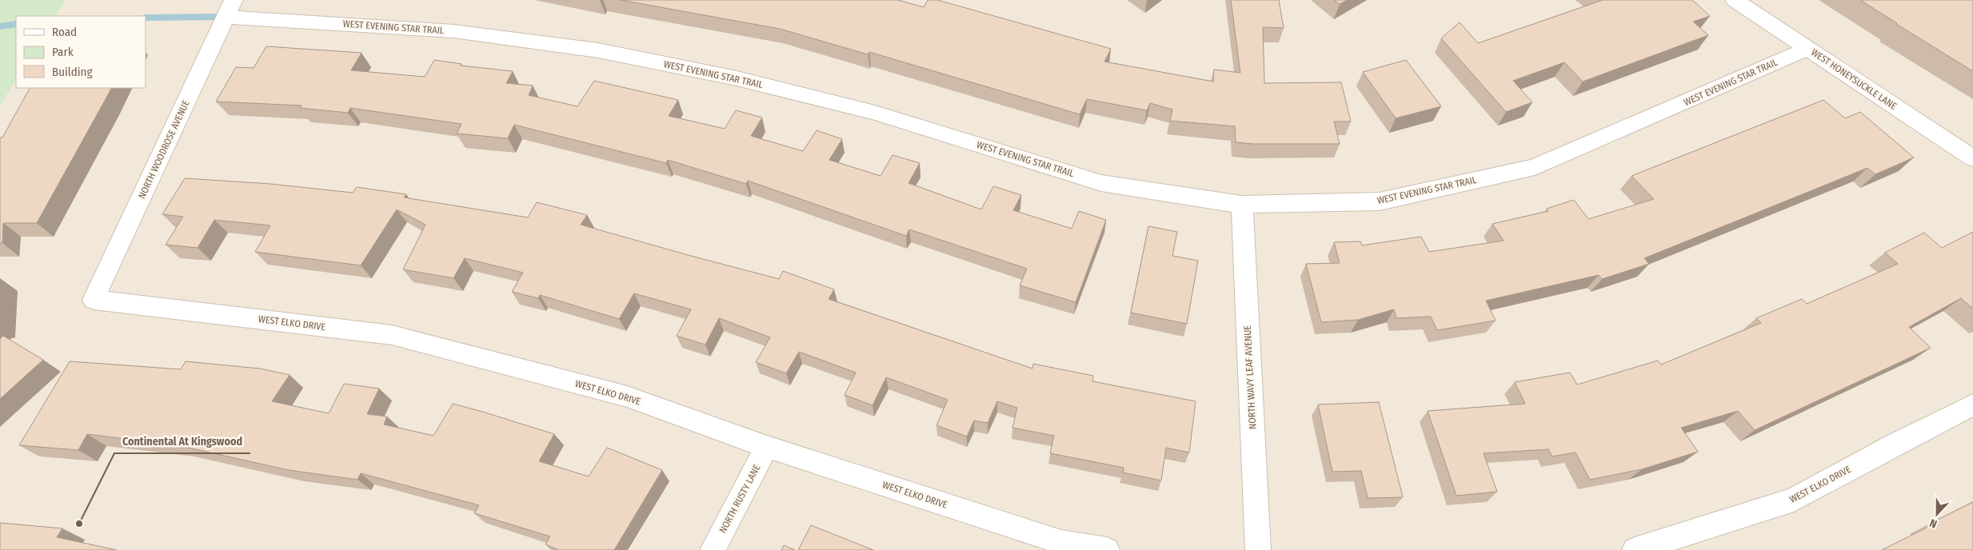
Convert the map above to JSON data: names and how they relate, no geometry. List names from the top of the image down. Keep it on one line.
{"streets":{"street":["WEST EVENING STAR TRAIL","WEST HONEYSUCKLE LANE","NORTH WOODROSE AVENUE","WEST ELKO DRIVE","NORTH WAVY LEAF AVENUE","NORTH RUSTY LANE"]},"crossings":[["WEST EVENING STAR TRAIL","WEST HONEYSUCKLE LANE"],["WEST EVENING STAR TRAIL","NORTH WOODROSE AVENUE"],["WEST EVENING STAR TRAIL","NORTH WAVY LEAF AVENUE"],["NORTH WOODROSE AVENUE","WEST ELKO DRIVE"],["WEST ELKO DRIVE","NORTH RUSTY LANE"]],"places":["Continental At Kingswood"],"legend":["Road","Park","Building"],"north":"bottom"}
